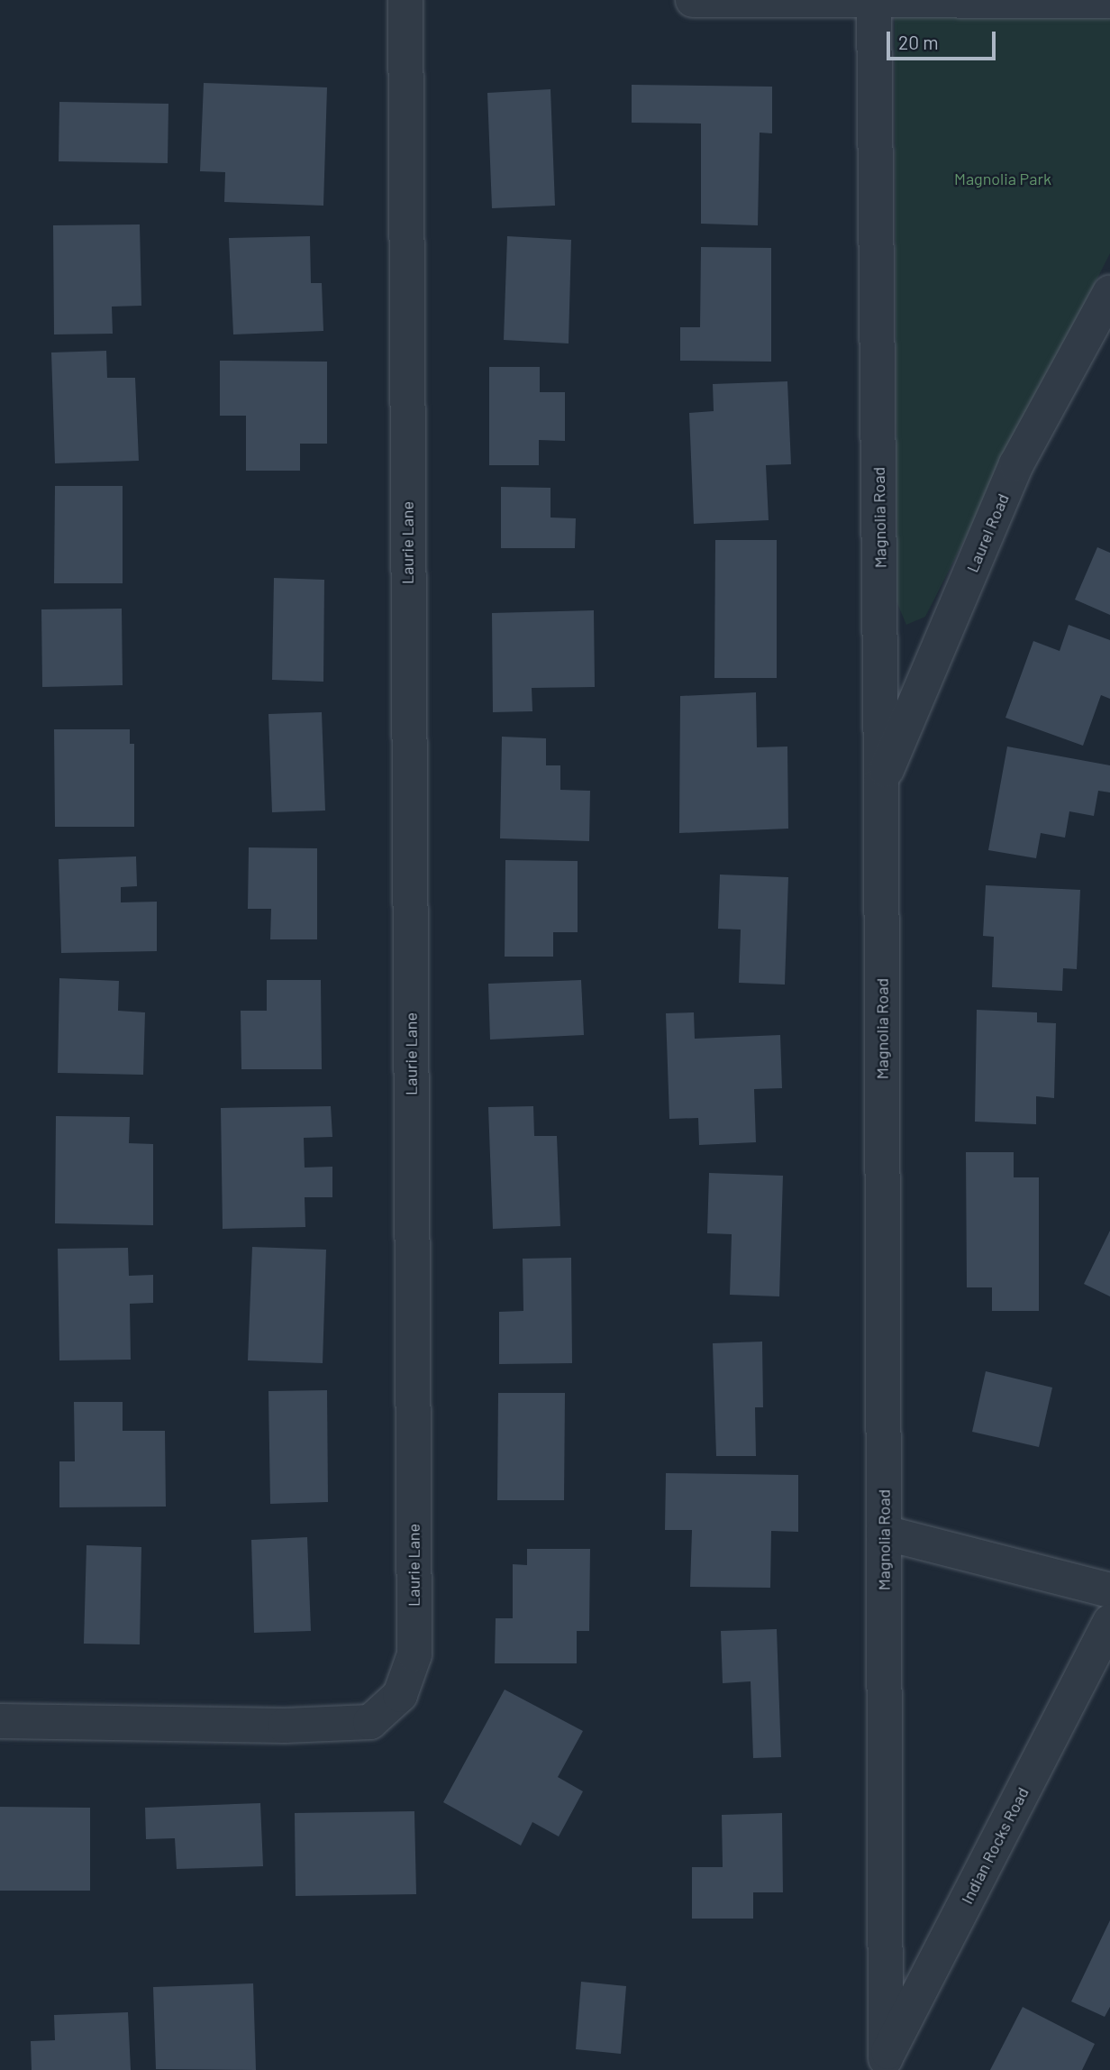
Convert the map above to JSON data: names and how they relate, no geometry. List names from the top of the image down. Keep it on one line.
{"streets":{"street":["Magnolia Road","Laurel Road","Laurie Lane","Indian Rocks Road"]},"crossings":[["Magnolia Road","Laurel Road"],["Magnolia Road","Indian Rocks Road"]],"parks":["Magnolia Park"],"scale_bar":"20 m"}
